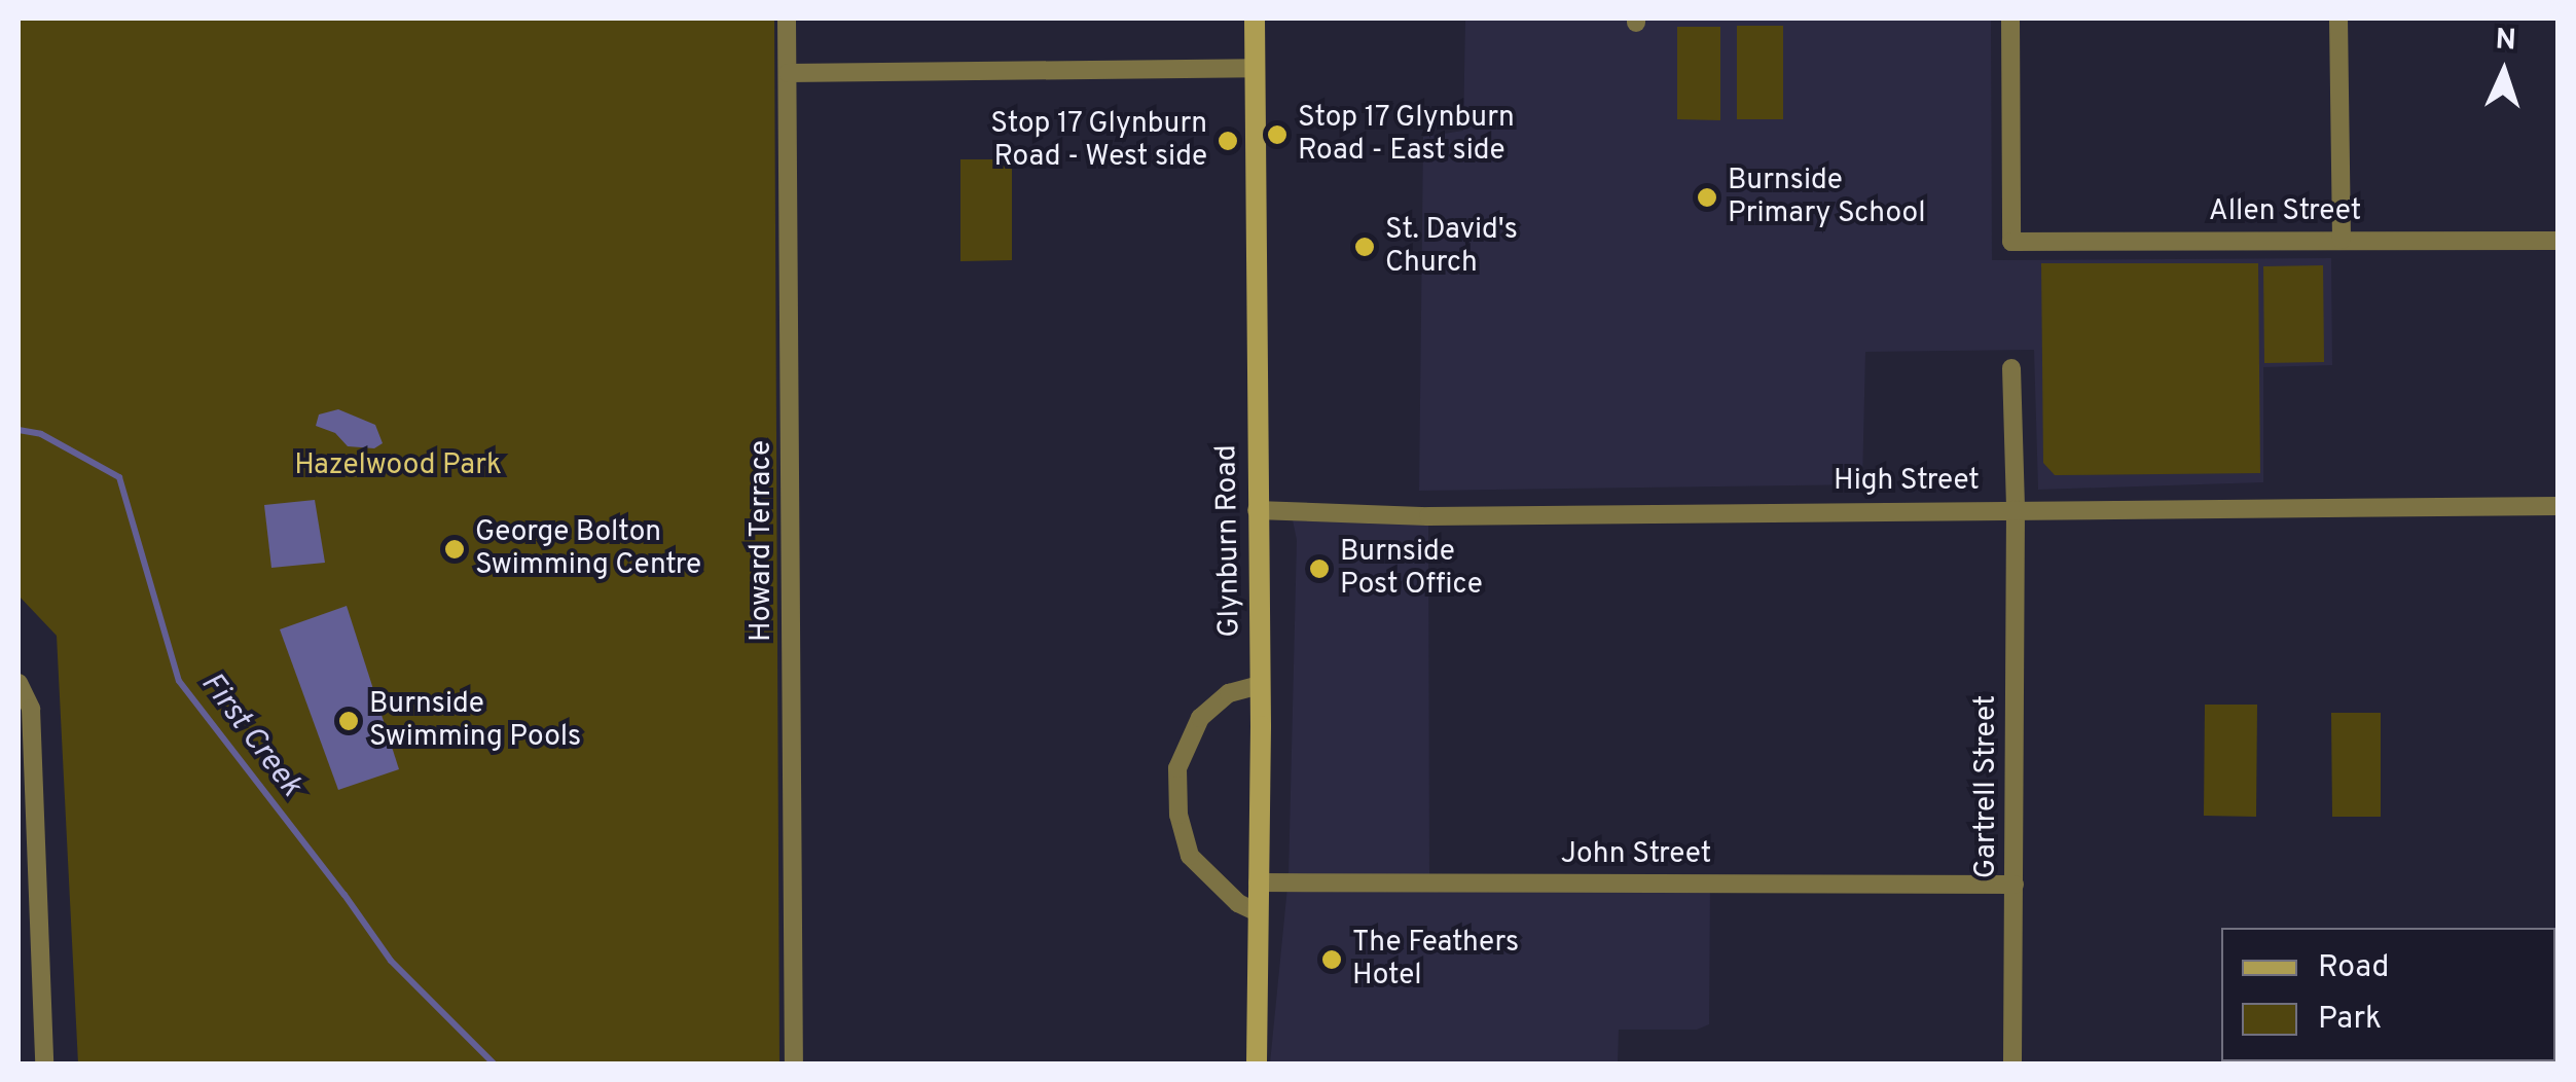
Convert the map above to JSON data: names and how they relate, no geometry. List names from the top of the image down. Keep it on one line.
{"streets":{"main road":["Glynburn Road"],"street":["Allen Street","High Street","Howard Terrace","Gartrell Street","John Street"]},"crossings":[["High Street","Glynburn Road"],["High Street","Gartrell Street"],["Glynburn Road","John Street"],["Gartrell Street","John Street"]],"water":["First Creek"],"parks":["Hazelwood Park"],"places":["Stop 17 Glynburn Road - East side","Stop 17 Glynburn Road - West side","Burnside Primary School","St. David's Church","George Bolton Swimming Centre","Burnside Post Office","Burnside Swimming Pools","The Feathers Hotel"],"legend":["Road","Park"],"north":"top"}
